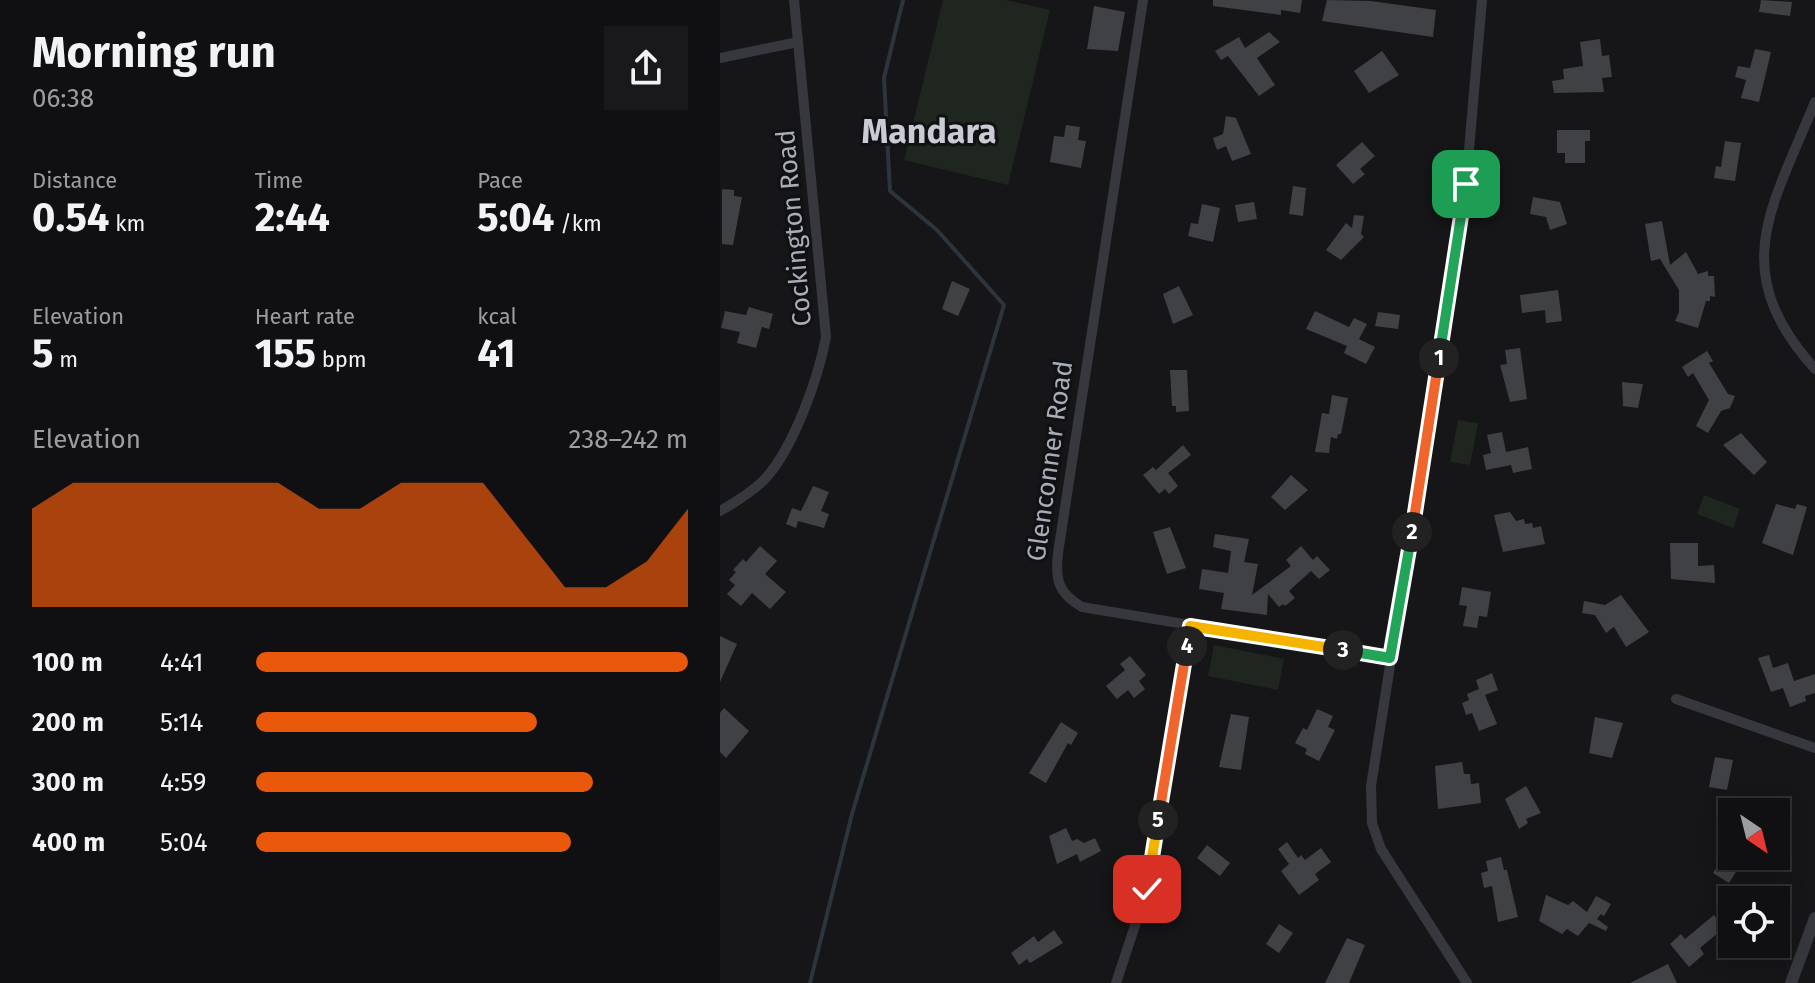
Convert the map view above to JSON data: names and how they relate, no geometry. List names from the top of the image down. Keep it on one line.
{"streets":{"street":["Cockington Road","Glenconner Road"]},"districts":["Mandara"],"north":"bottom right","page":{"heading":["Morning run","06:38"],"stats":[["Distance","0.54 km"],["Time","2:44"],["Pace","5:04 /km"],["Elevation","5 m"],["Heart rate","155 bpm"],["kcal","41"]],"pins":["1","2","4","3","5"],"chart":["Elevation","238–242 m"],"list":[{"name":"100 m","note":"4:41"},{"name":"200 m","note":"5:14"},{"name":"300 m","note":"4:59"},{"name":"400 m","note":"5:04"}]}}
